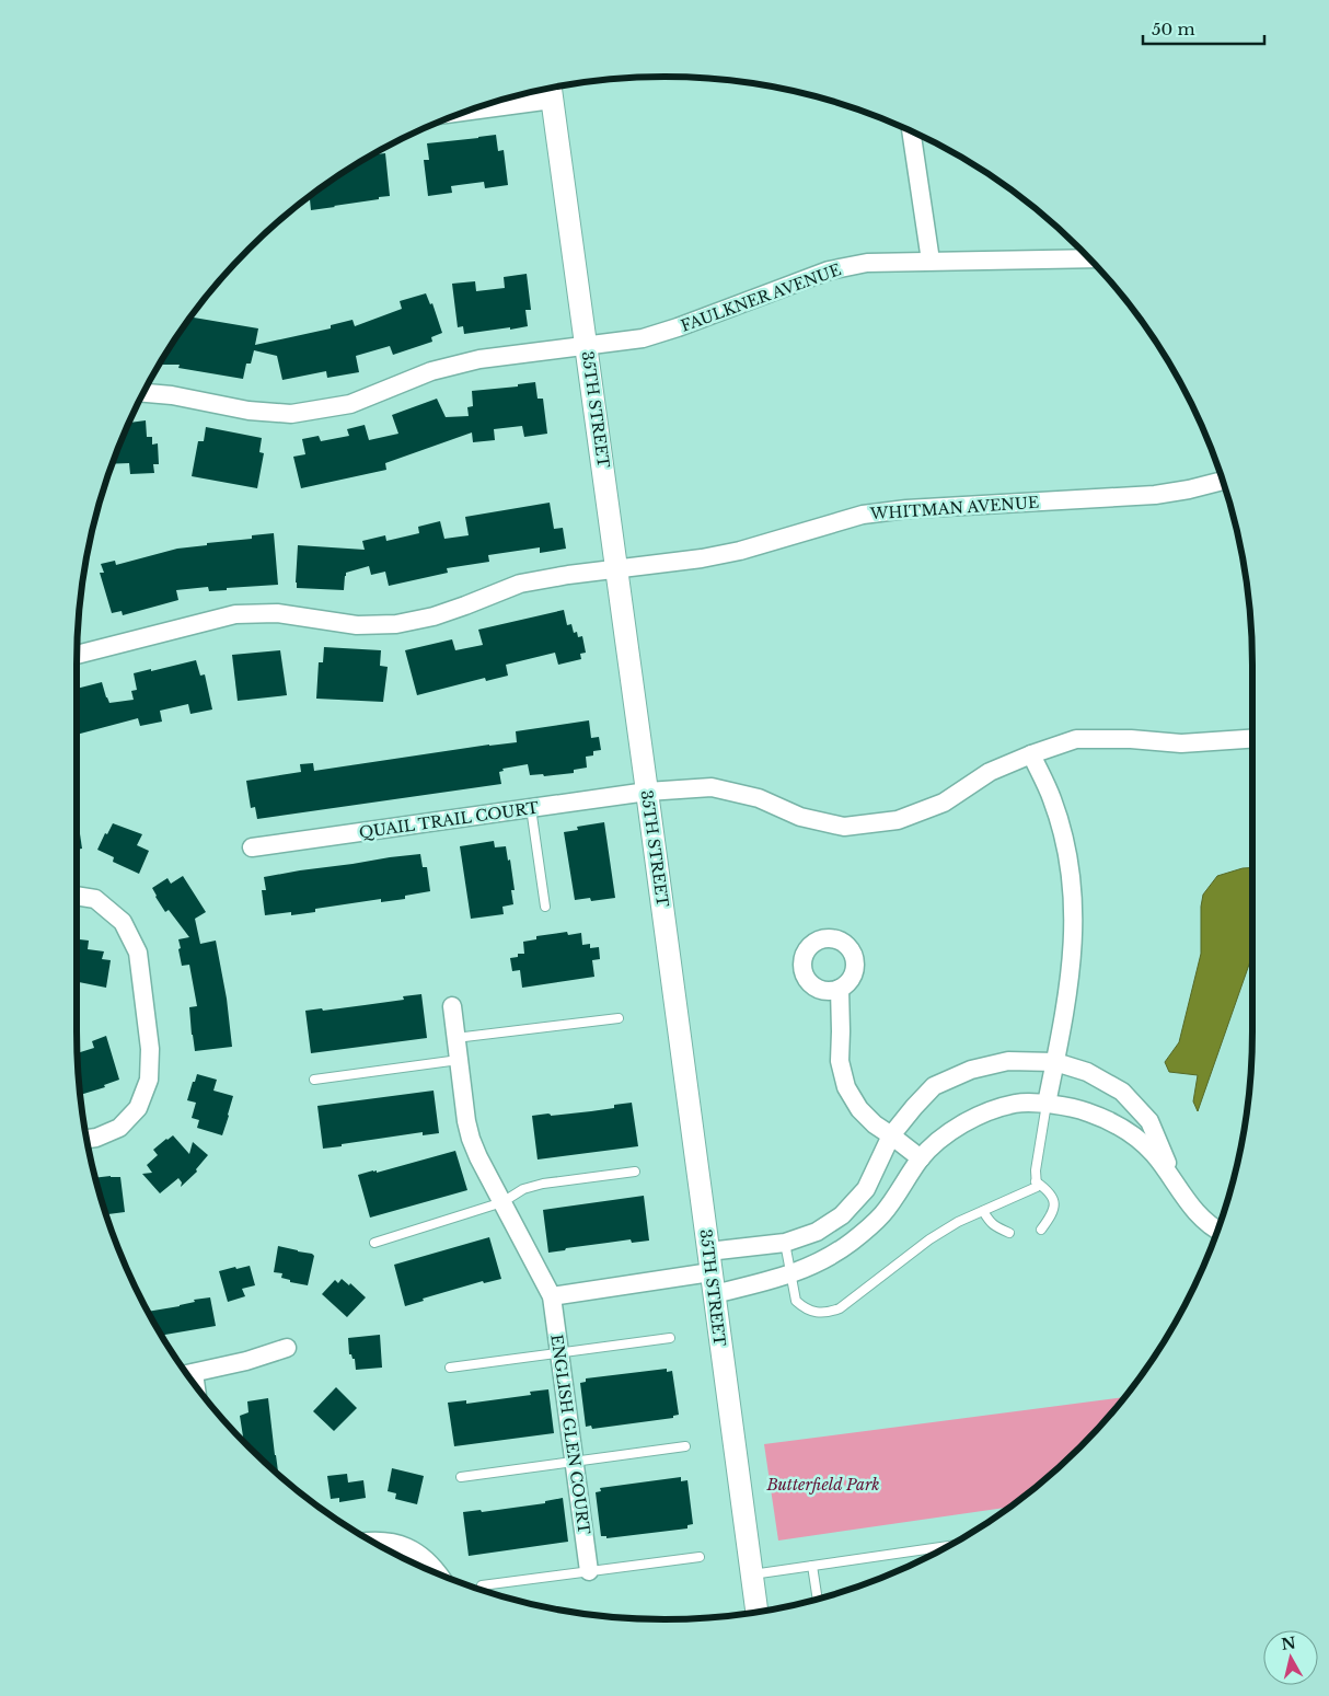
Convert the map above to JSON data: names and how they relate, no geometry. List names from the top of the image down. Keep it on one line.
{"streets":{"street":["FAULKNER AVENUE","35TH STREET","WHITMAN AVENUE","QUAIL TRAIL COURT","ENGLISH GLEN COURT"]},"crossings":[["FAULKNER AVENUE","35TH STREET"],["35TH STREET","WHITMAN AVENUE"],["35TH STREET","QUAIL TRAIL COURT"]],"parks":["Butterfield Park"],"scale_bar":"50 m","north":"top"}
